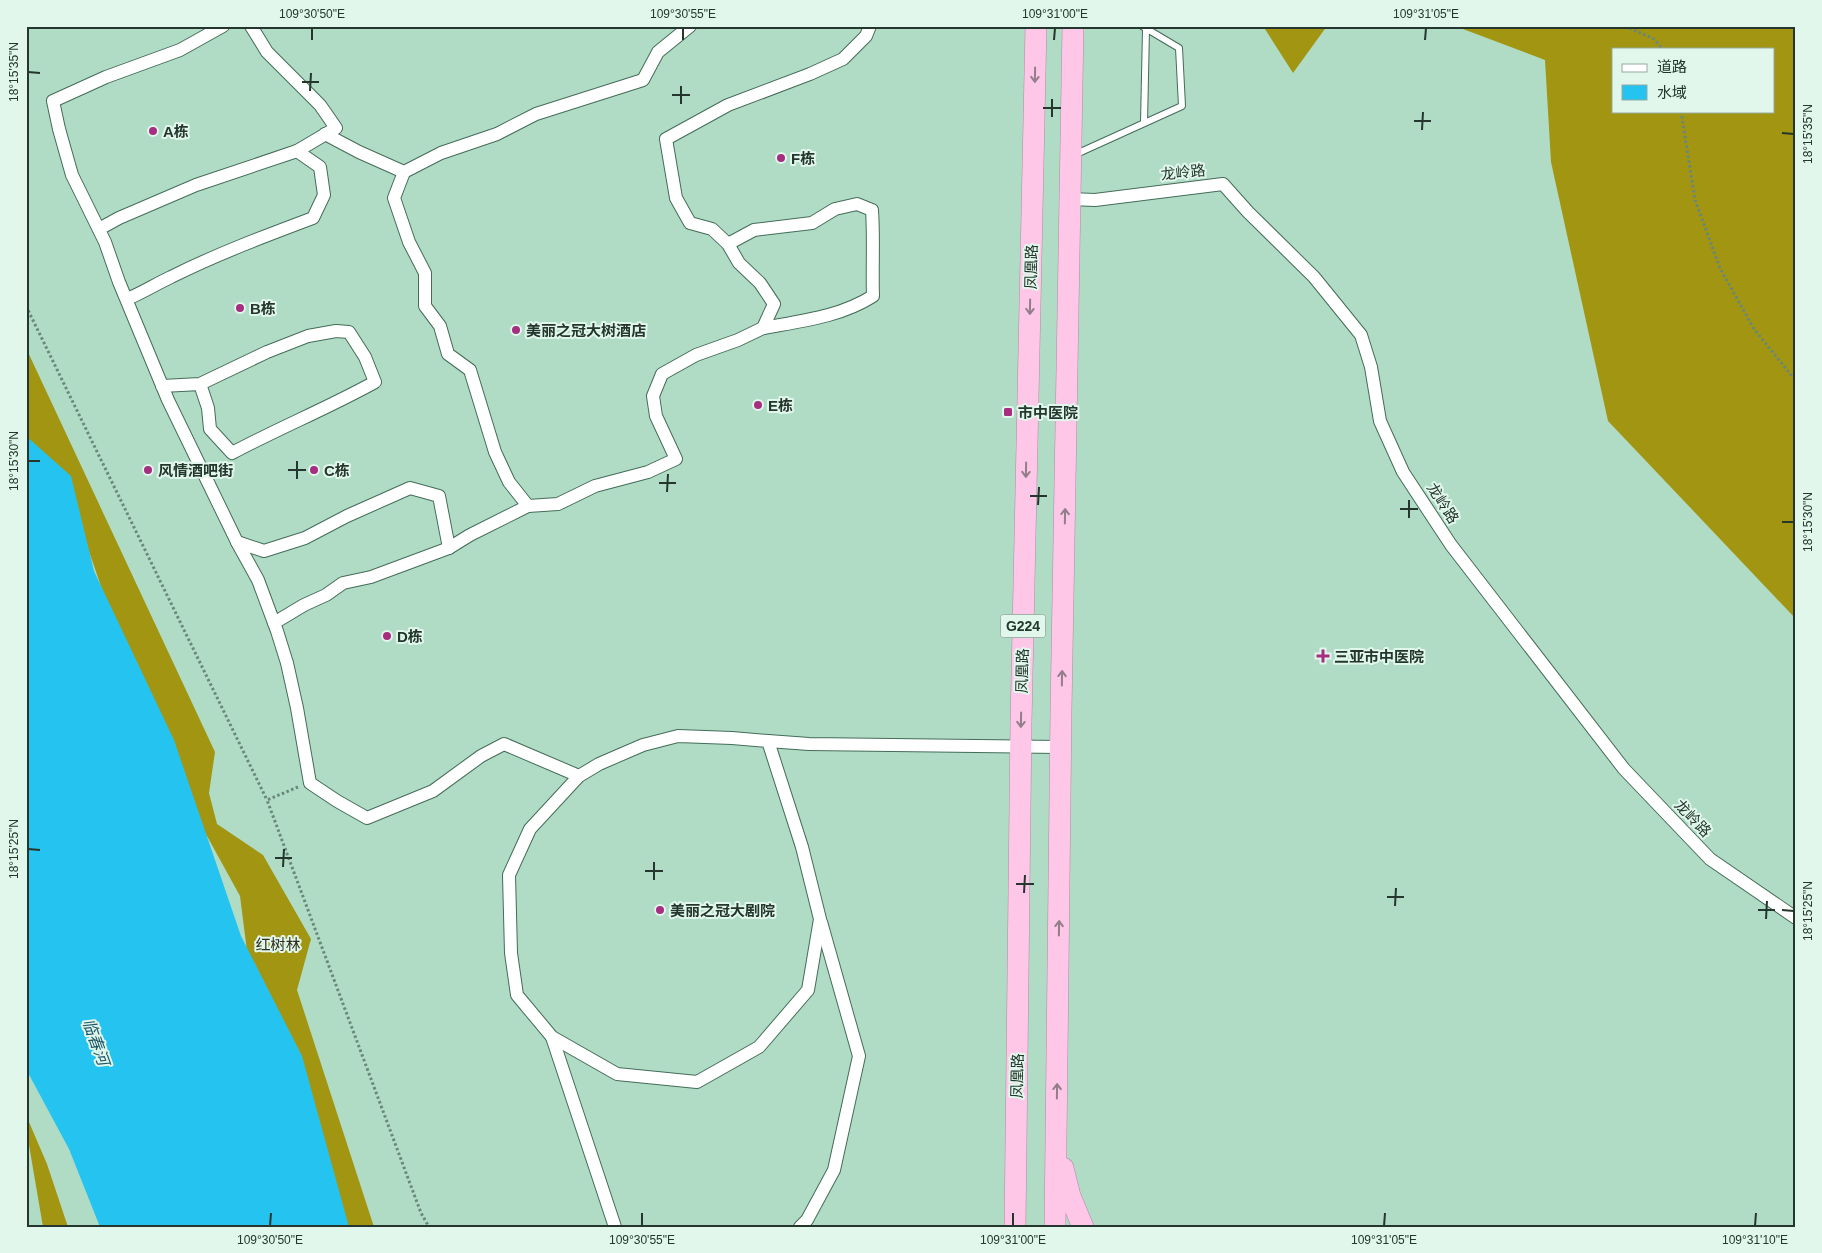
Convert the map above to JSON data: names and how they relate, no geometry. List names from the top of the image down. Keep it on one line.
{"streets":{"highway":["凤凰路","G224"],"street":["龙岭路"]},"crossings":[["龙岭路","G224"]],"water":["临春河"],"parks":["红树林"],"places":{"other":["A栋","F栋","B栋","美丽之冠大树酒店","E栋","风情酒吧街","C栋","D栋","美丽之冠大剧院"],"transit":["市中医院"],"health":["三亚市中医院"]},"legend":["道路","水域"],"coordinates":["109°30'50\"E","109°30'55\"E","109°31'00\"E","109°31'05\"E","18°15'35\"N","18°15'30\"N","18°15'25\"N","109°31'10\"E"]}
